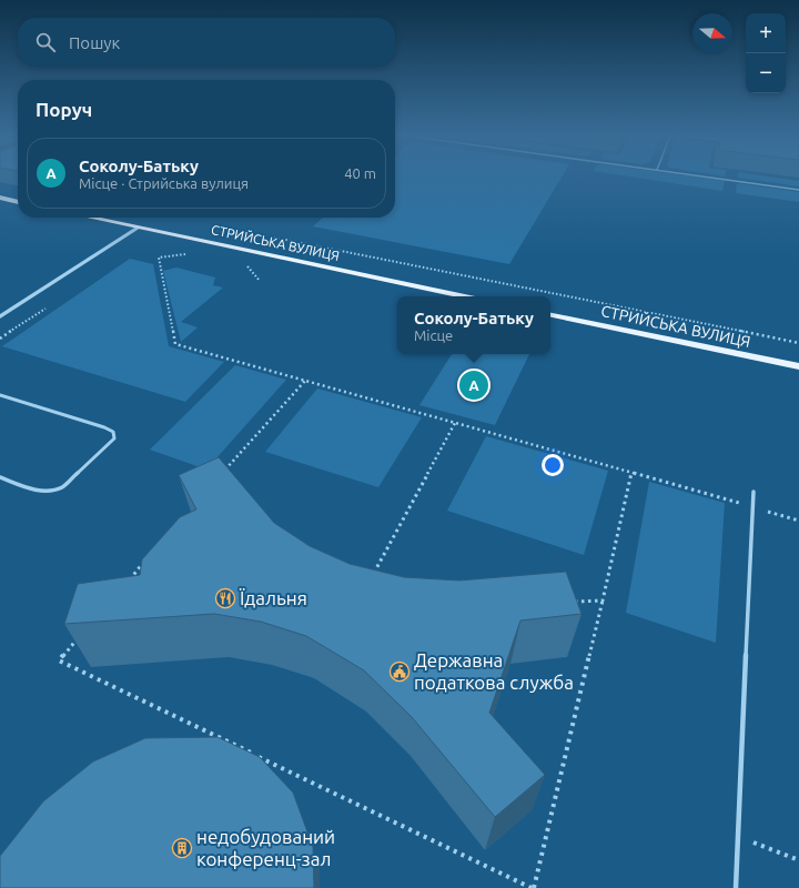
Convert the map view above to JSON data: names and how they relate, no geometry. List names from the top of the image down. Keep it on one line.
{"streets":{"main road":["СТРИЙСЬКА ВУЛИЦЯ"]},"places":{"restaurant":["Їдальня"],"public building":["Державна податкова служба"],"building":["недобудований конференц-зал"]},"north":"right","page":{"map_buttons":["+","−"],"search":"Пошук","heading":"Поруч","list":[{"mark":"A","name":"Соколу-Батьку","note":"Місце · Стрийська вулиця","value":"40 m"}],"popup":["Соколу-Батьку","Місце"],"pins":"A"}}
